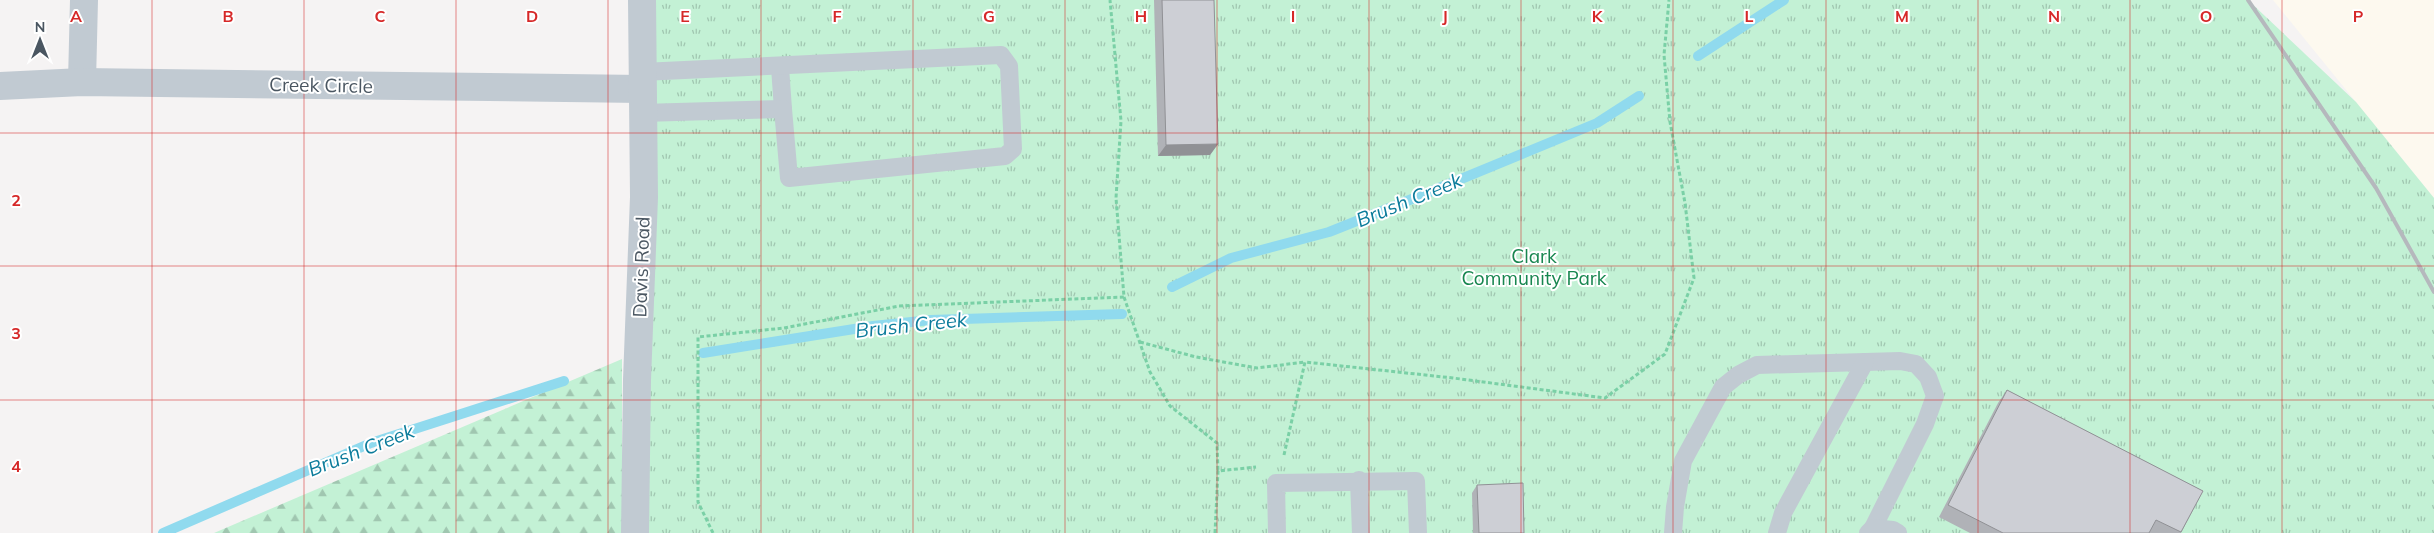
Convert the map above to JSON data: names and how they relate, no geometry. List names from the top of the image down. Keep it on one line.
{"streets":{"street":["Creek Circle","Davis Road"]},"crossings":[["Creek Circle","Davis Road"]],"water":["Brush Creek"],"parks":["Clark Community Park"],"north":"top","grid":{"columns":["A","B","C","D","E","F","G","H","I","J","K","L","M","N","O","P"],"rows":["2","3","4"]}}
